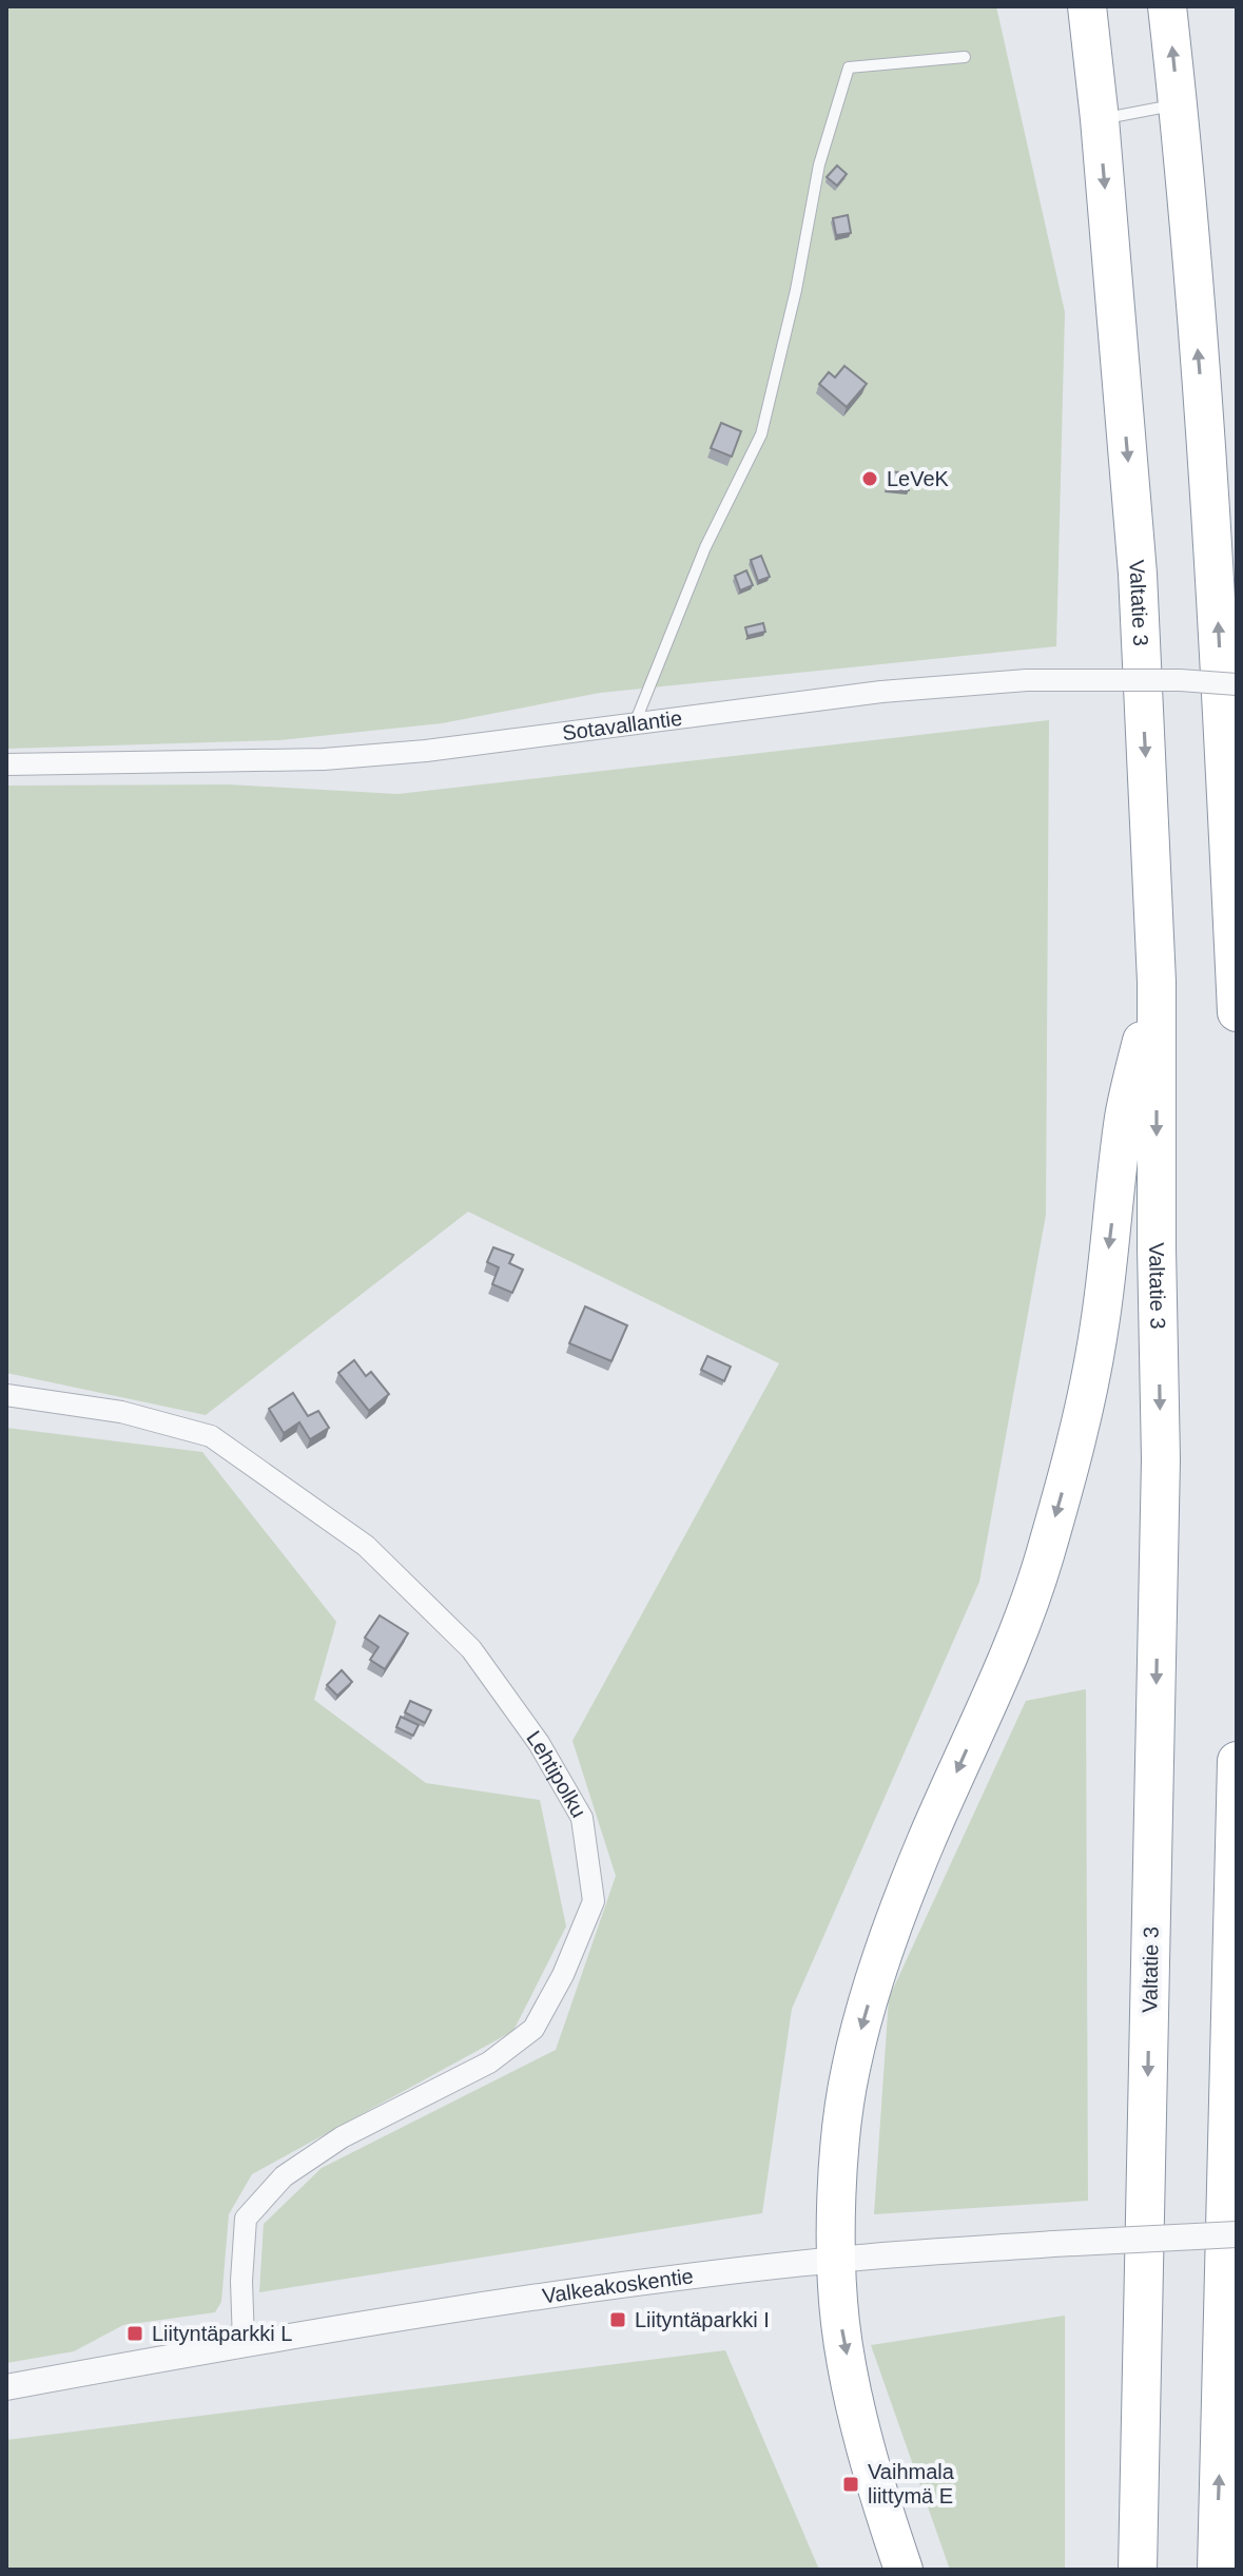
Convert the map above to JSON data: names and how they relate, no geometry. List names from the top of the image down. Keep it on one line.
{"streets":{"highway":["Valtatie 3"],"street":["Sotavallantie","Lehtipolku","Valkeakoskentie"]},"crossings":[["Lehtipolku","Valkeakoskentie"]],"places":{"other":["LeVeK"],"transit":["Liityntäparkki I","Liityntäparkki L","Vaihmala liittymä E"]}}
